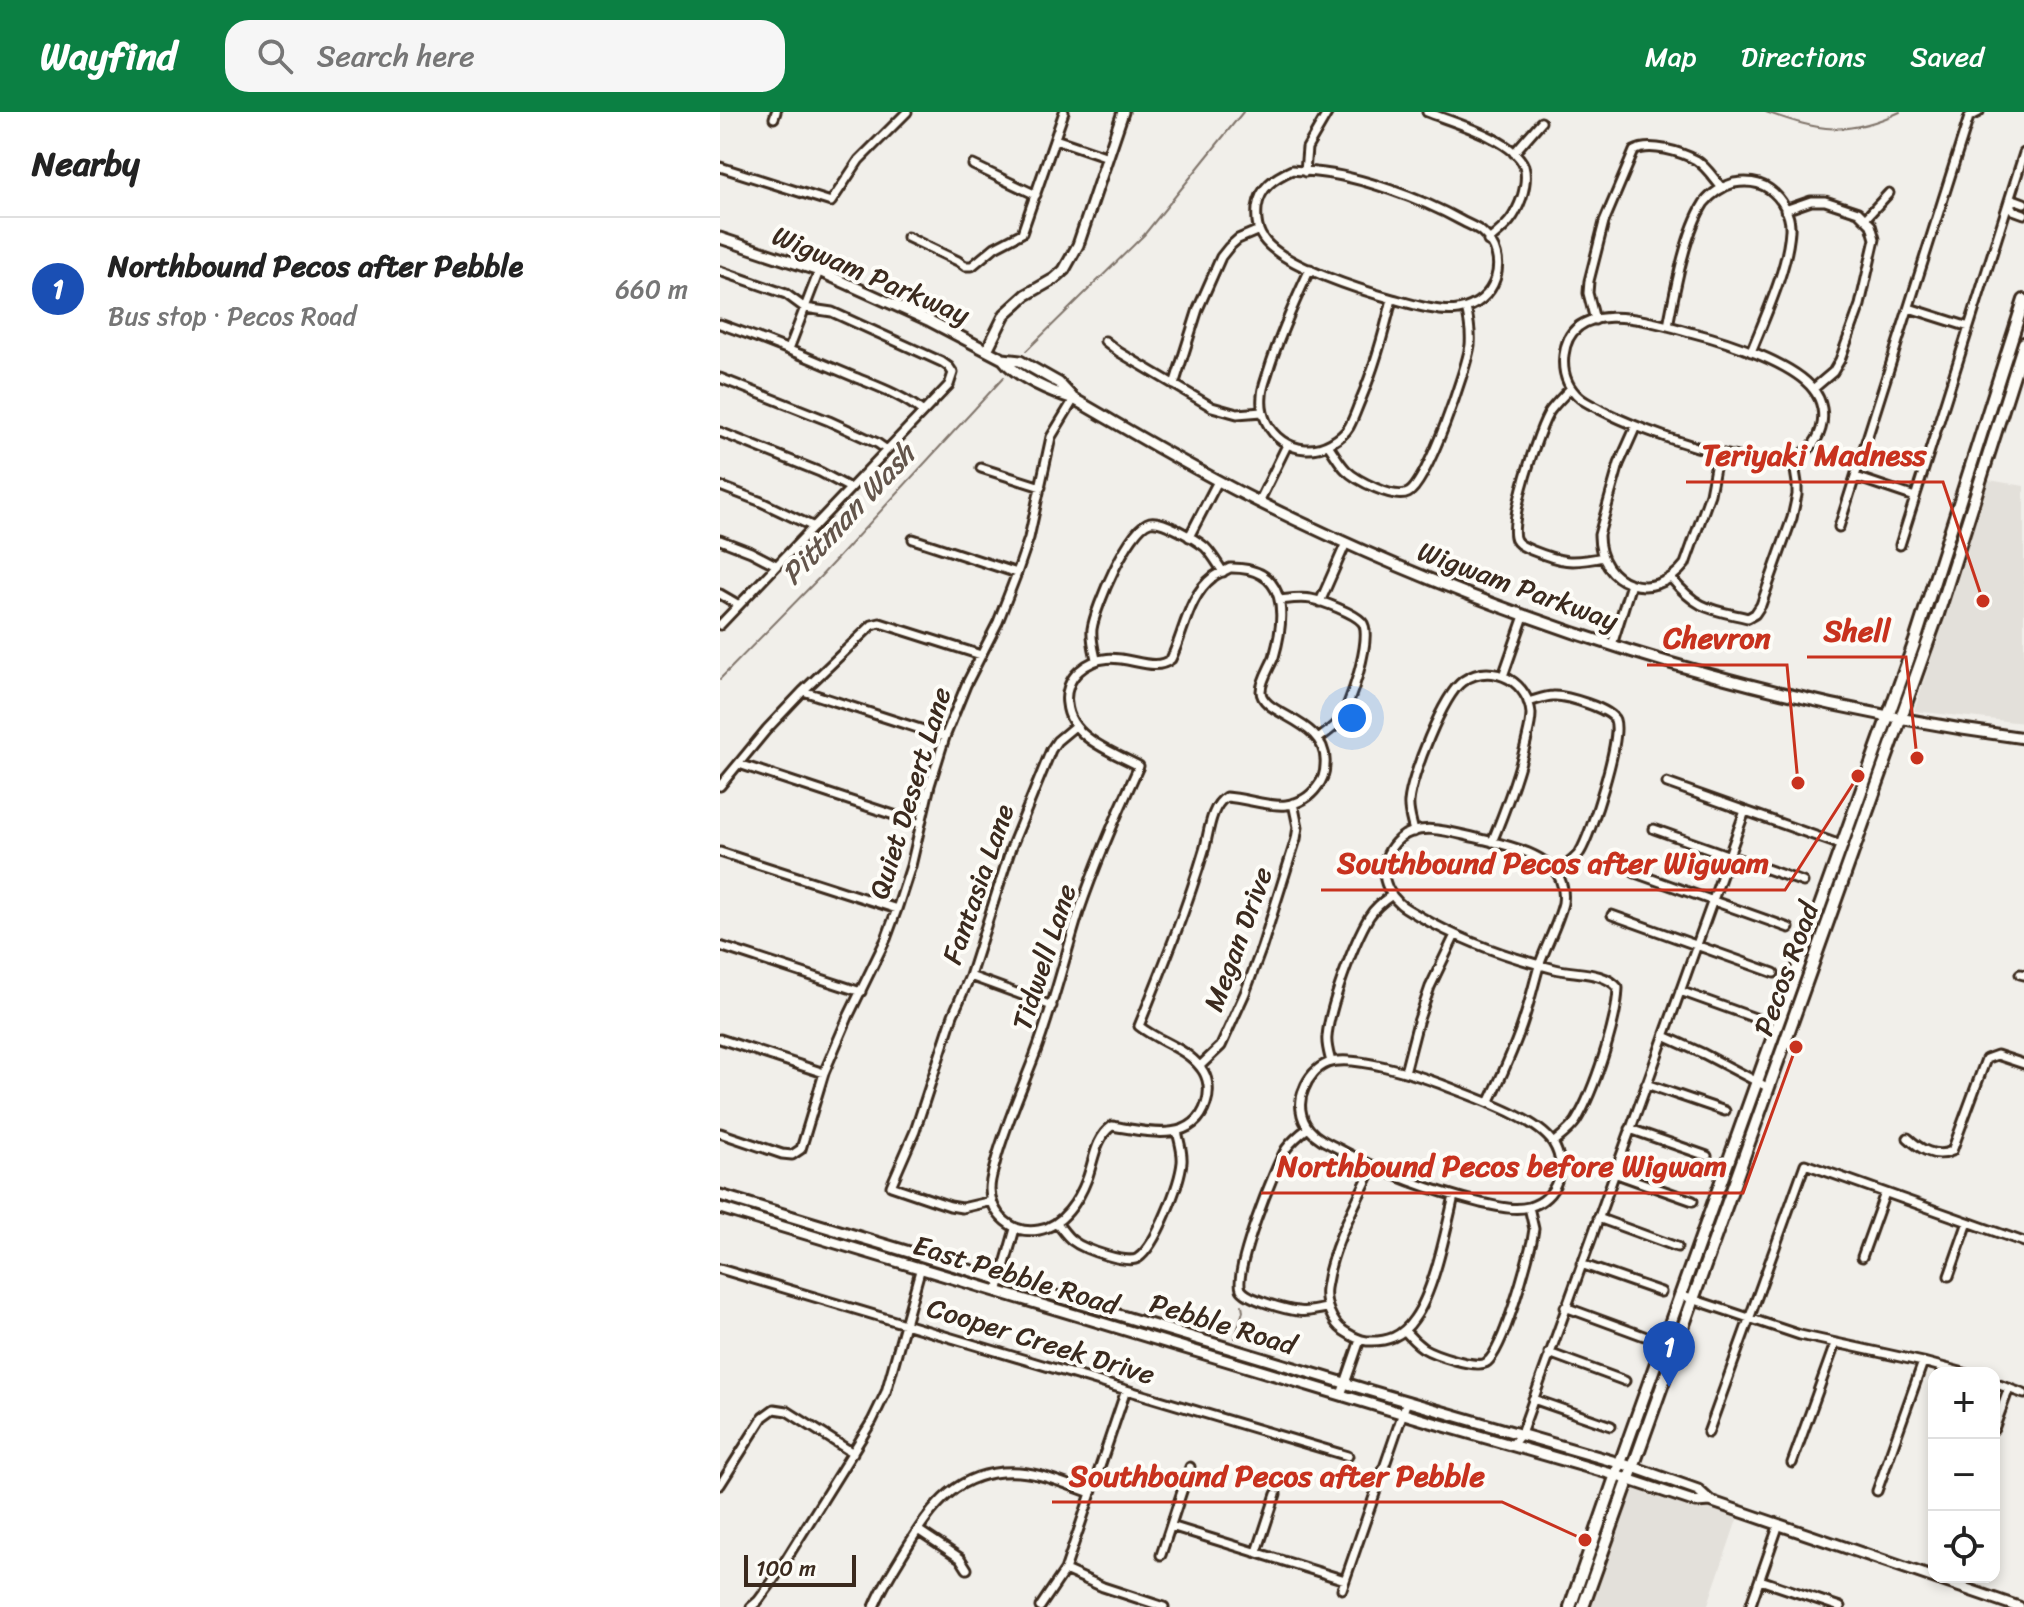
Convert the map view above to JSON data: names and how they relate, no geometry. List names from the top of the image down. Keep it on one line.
{"streets":{"main road":["Wigwam Parkway","Pecos Road","East Pebble Road","Pebble Road"],"street":["Quiet Desert Lane","Fantasia Lane","Megan Drive","Tidwell Lane","Cooper Creek Drive"]},"crossings":[["Wigwam Parkway","Quiet Desert Lane"],["Wigwam Parkway","Pecos Road"],["Fantasia Lane","Tidwell Lane"],["Pecos Road","East Pebble Road"],["Pecos Road","Pebble Road"],["East Pebble Road","Pebble Road"]],"water":["Pittman Wash"],"places":["Teriyaki Madness","Shell","Southbound Pecos after Wigwam","Chevron","Northbound Pecos before Wigwam","Southbound Pecos after Pebble"],"scale_bar":"100 m","page":{"header":"Wayfind","search":"Search here","nav":["Map","Directions","Saved"],"heading":"Nearby","list":[{"mark":"1","name":"Northbound Pecos after Pebble","note":"Bus stop · Pecos Road","value":"660 m"}],"pins":"1","map_buttons":["+","−"],"scale":"100 m"}}
